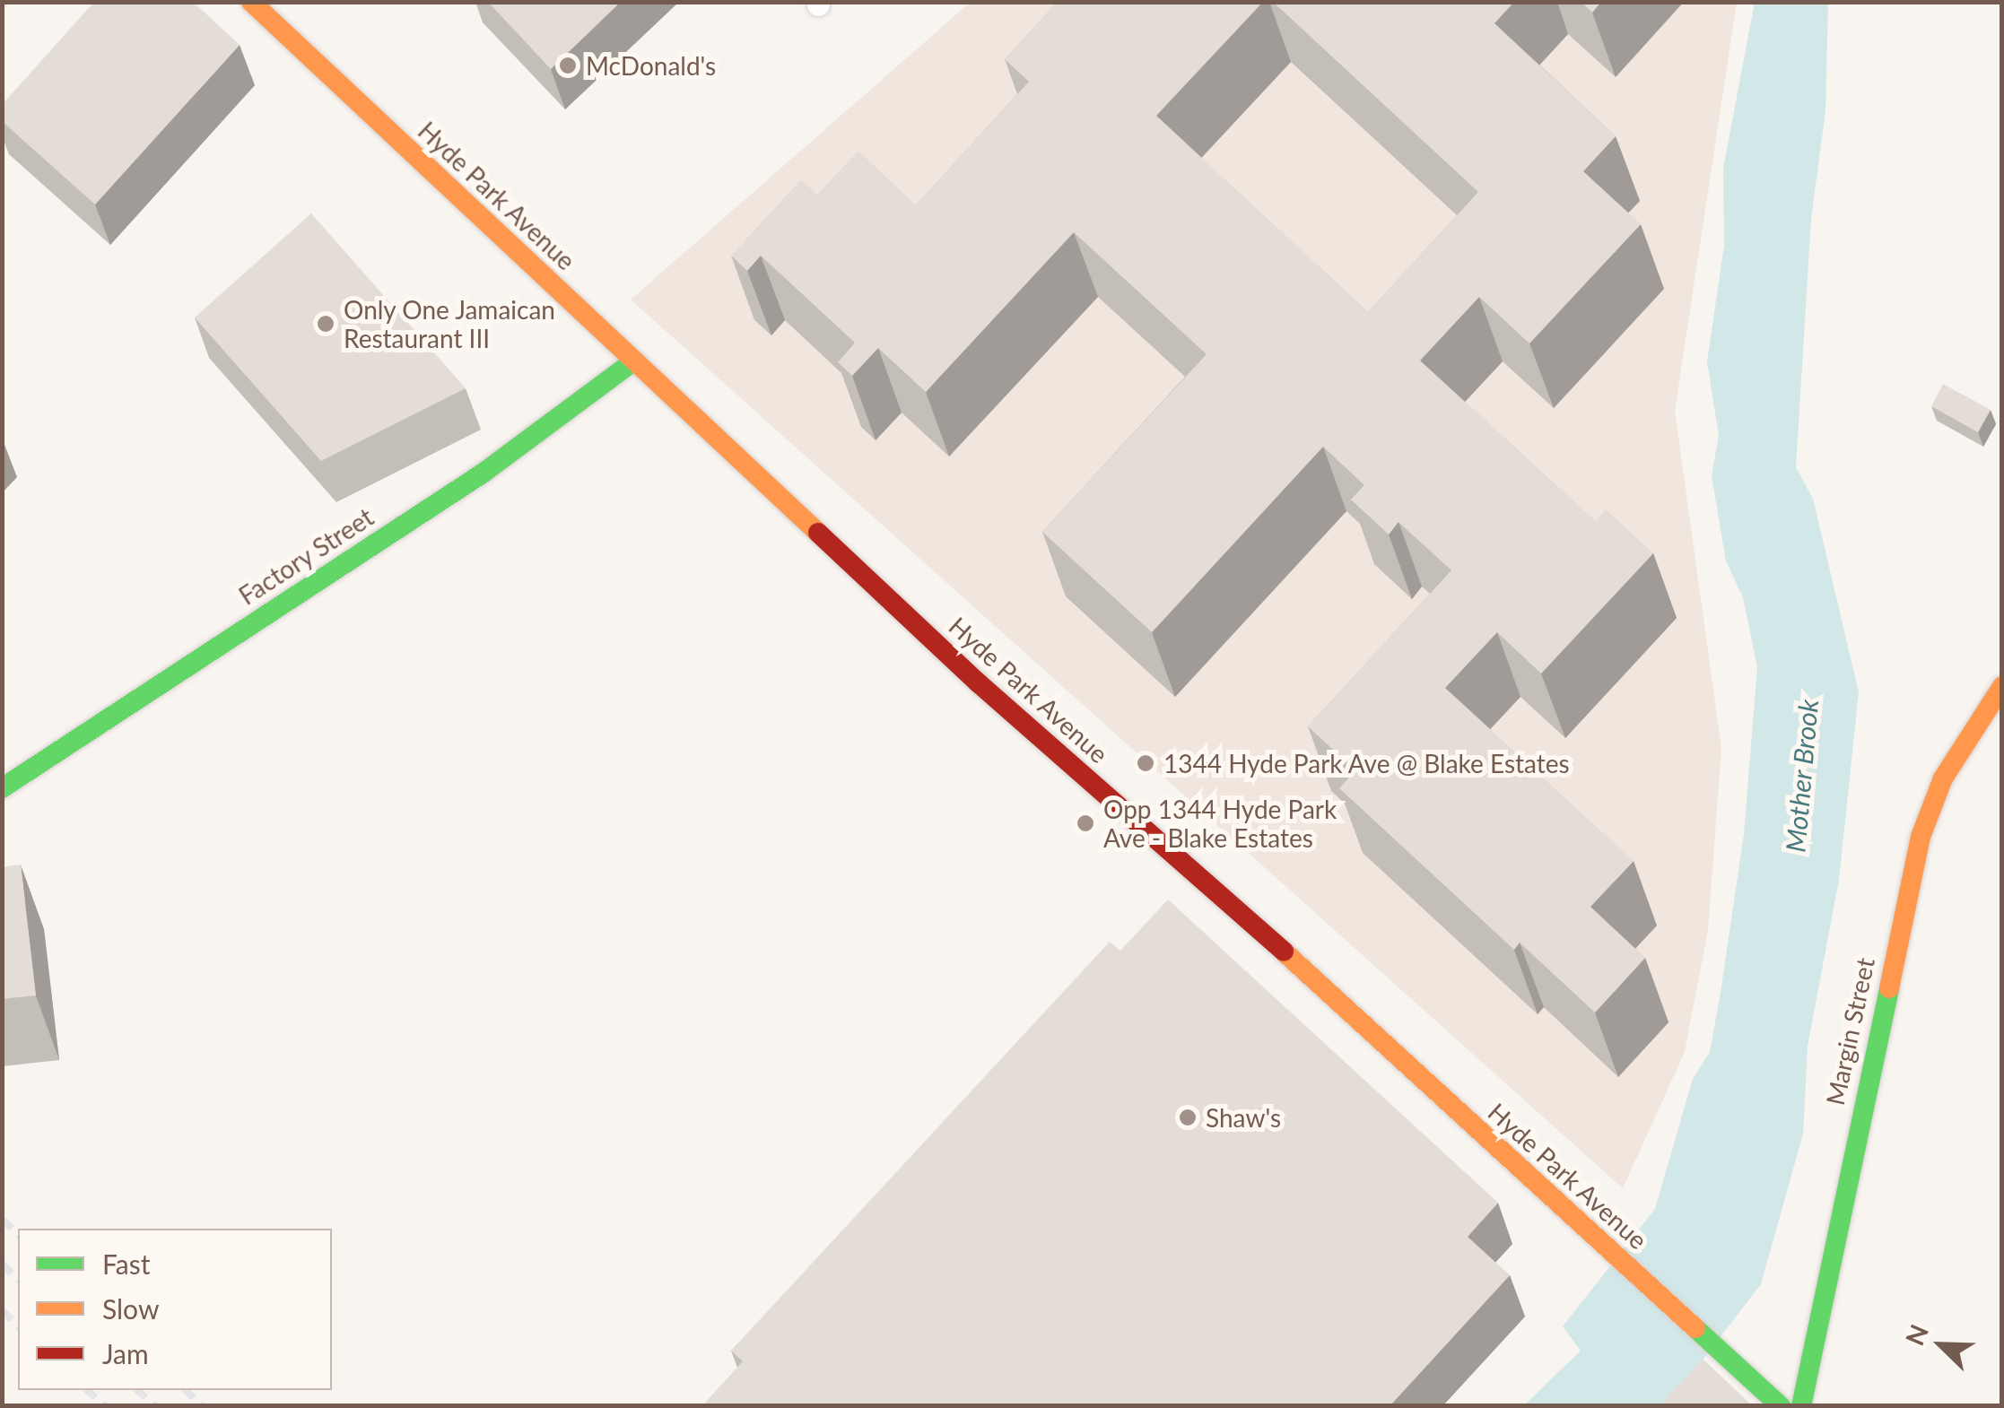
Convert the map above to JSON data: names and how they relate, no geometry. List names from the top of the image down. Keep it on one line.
{"streets":{"main road":["Hyde Park Avenue","Factory Street","Margin Street"]},"crossings":[["Hyde Park Avenue","Factory Street"]],"water":["Mother Brook"],"places":["McDonald's","Only One Jamaican Restaurant III","1344 Hyde Park Ave @ Blake Estates","Opp 1344 Hyde Park Ave - Blake Estates","Shaw's"],"legend":["Fast","Slow","Jam"],"north":"top left"}
